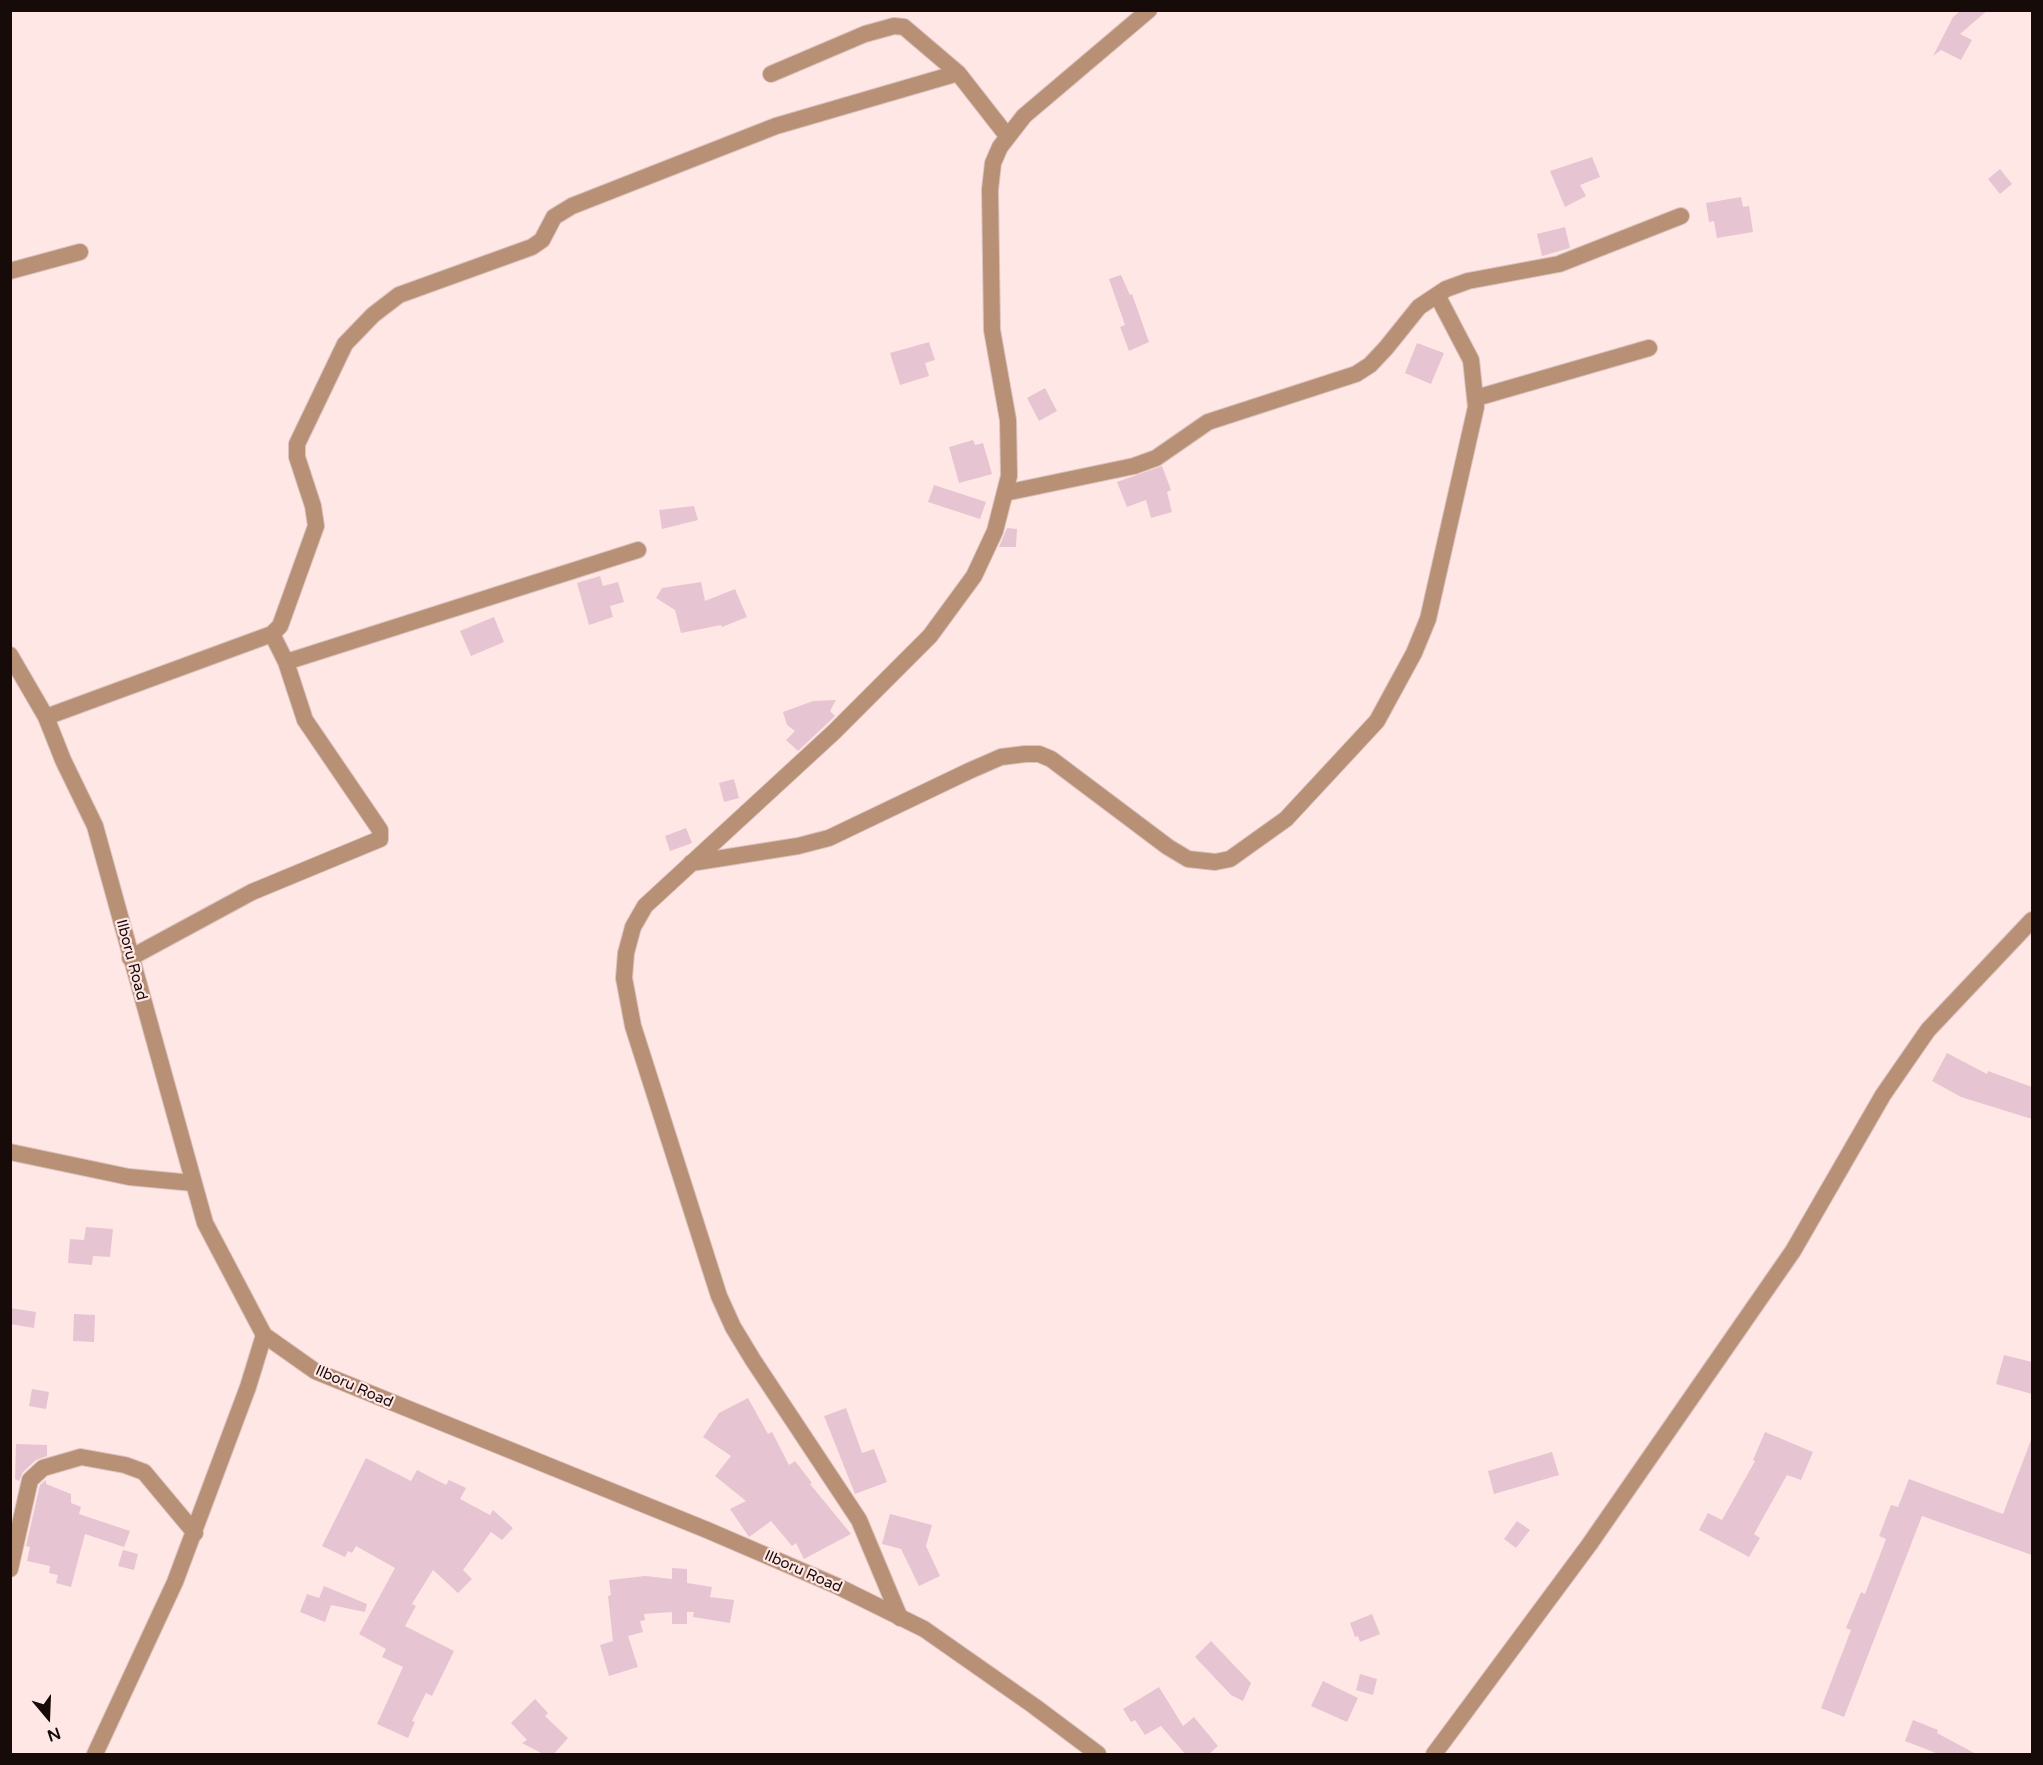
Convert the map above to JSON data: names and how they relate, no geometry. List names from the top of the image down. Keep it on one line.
{"streets":{"street":["Ilboru Road"]},"north":"bottom"}
